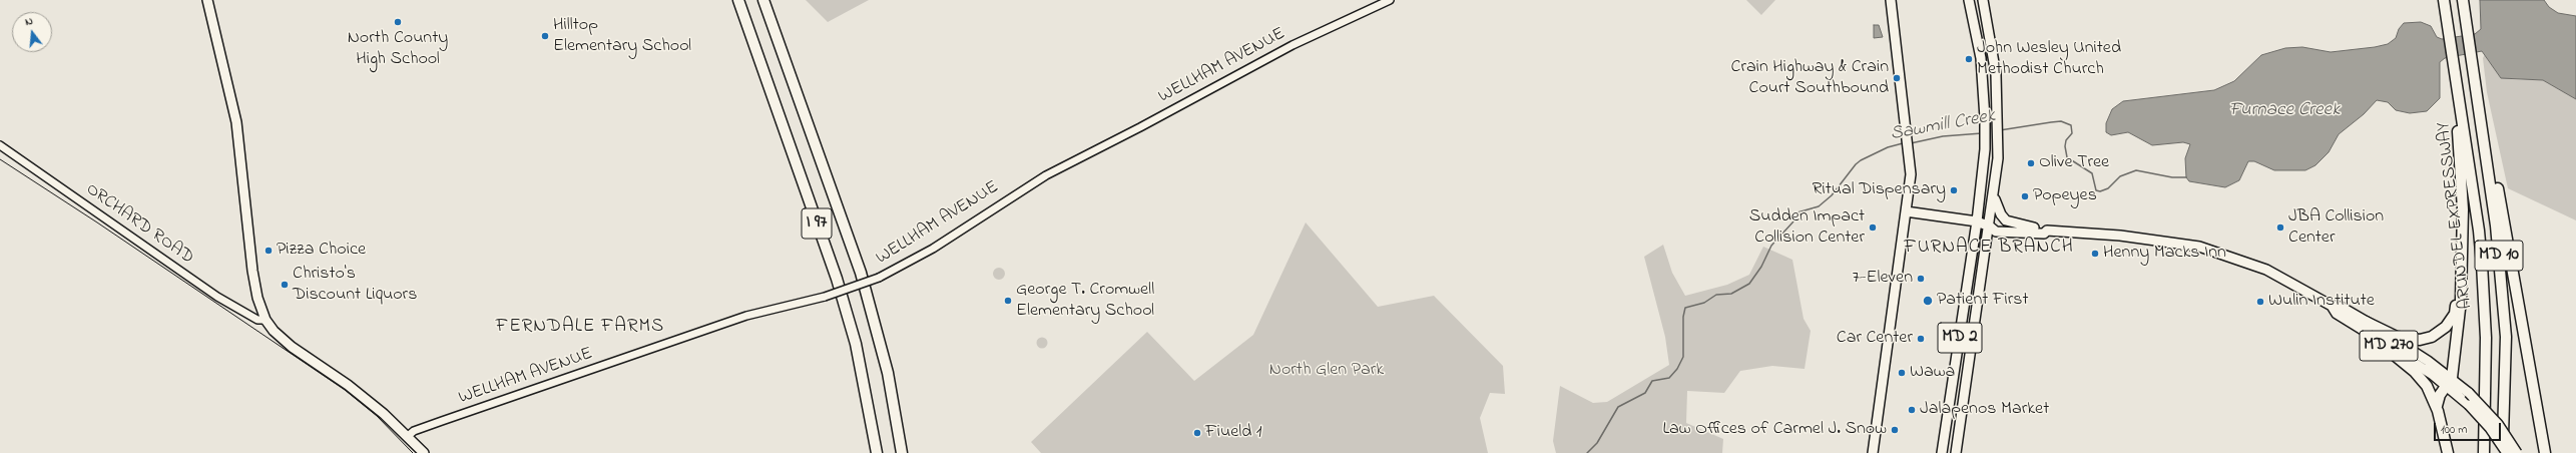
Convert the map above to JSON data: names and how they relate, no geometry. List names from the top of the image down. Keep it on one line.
{"streets":{"highway":["ARUNDEL EXPRESSWAY","I 97","MD 10"],"main road":["MD 2","MD 270"],"street":["WELLHAM AVENUE","ORCHARD ROAD"]},"crossings":[["MD 2","MD 270"]],"districts":["FURNACE BRANCH","FERNDALE FARMS"],"water":["Furnace Creek","Sawmill Creek"],"parks":["North Glen Park"],"places":["North County High School","Hilltop Elementary School","John Wesley United Methodist Church","Crain Highway & Crain Court Southbound","Olive Tree","Ritual Dispensary","Popeyes","Sudden Impact Collision Center","JBA Collision Center","Pizza Choice","Henny Macks Inn","7-Eleven","Christo's Discount Liquors","George T. Cromwell Elementary School","Patient First","Wulin Institute","Car Center","Wawa","Jalapenos Market","Law Offices of Carmel J. Snow","Fiueld 1"],"scale_bar":"100 m","north":"top"}
